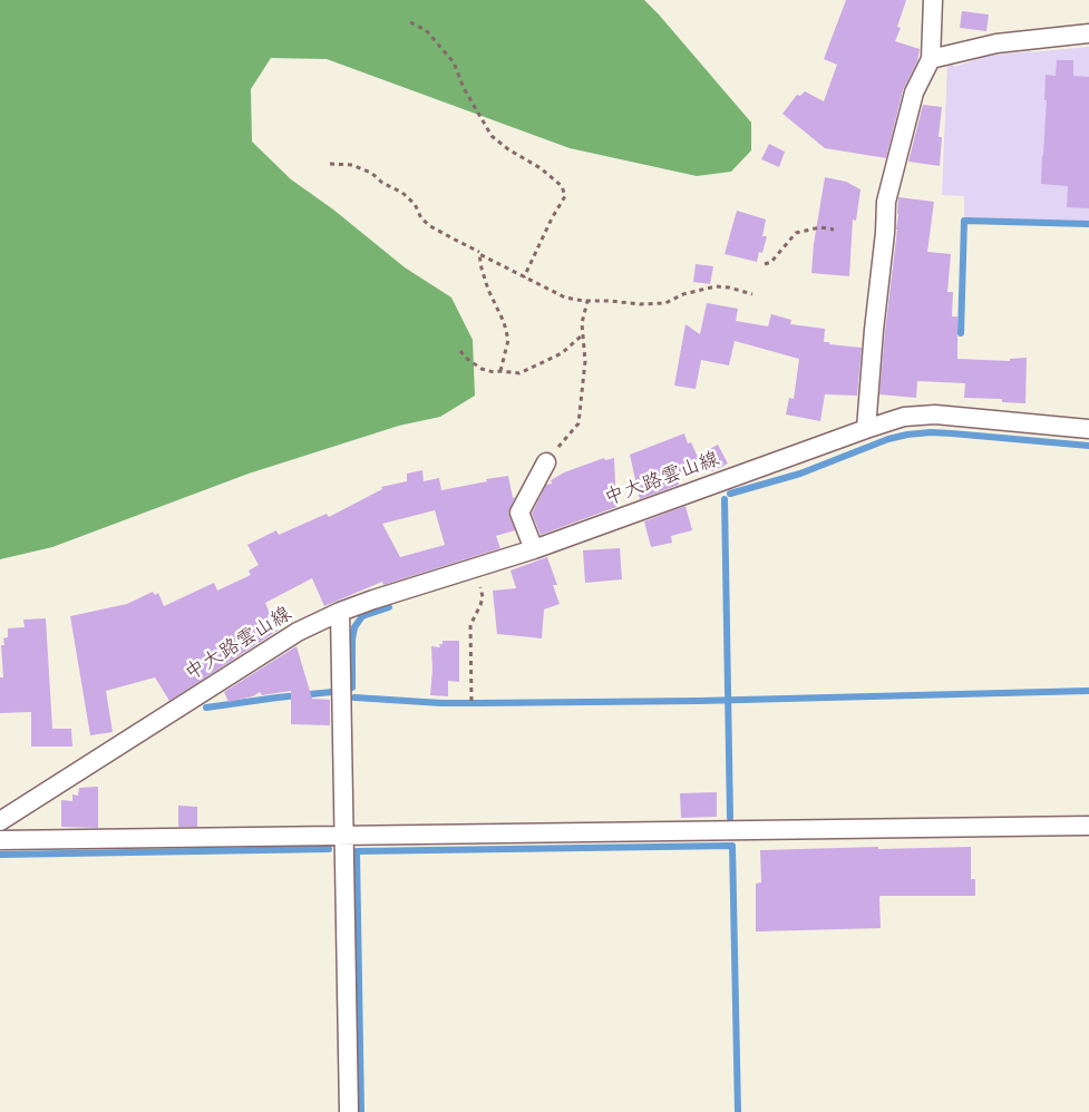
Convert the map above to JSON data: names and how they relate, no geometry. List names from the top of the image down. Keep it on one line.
{"streets":{"street":["中大路雲山線"]}}
